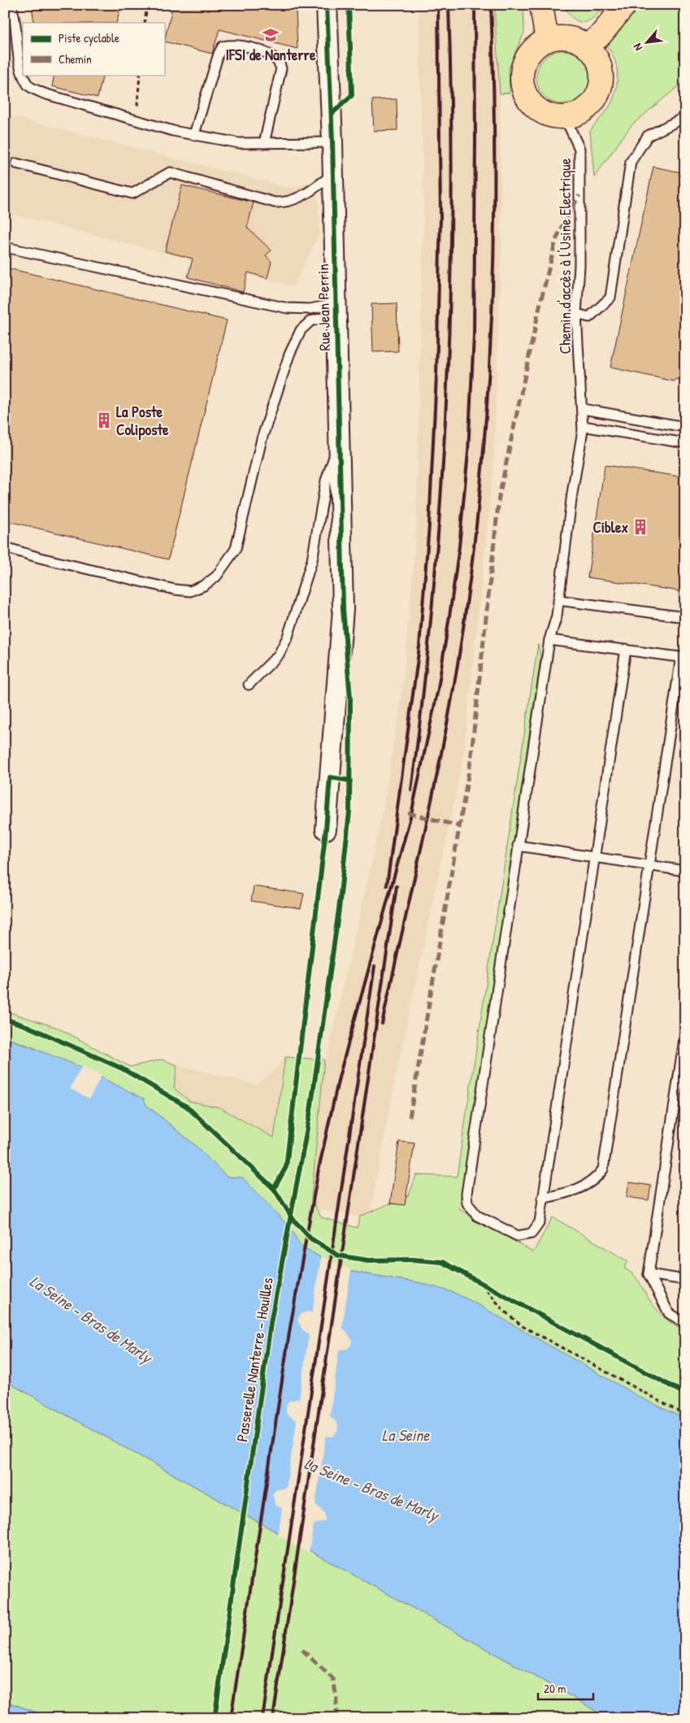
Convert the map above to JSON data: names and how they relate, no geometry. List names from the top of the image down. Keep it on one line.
{"streets":{"street":["Rue Jean Perrin"],"lane":["Chemin d'accès à l'Usine Electrique"],"cycle path":["Passerelle Nanterre - Houilles"]},"water":["La Seine - Bras de Marly","La Seine"],"places":{"school or university":["IFSI de Nanterre"],"building":["La Poste Coliposte","Ciblex"]},"legend":["Piste cyclable","Chemin"],"scale_bar":"20 m","north":"bottom left"}
